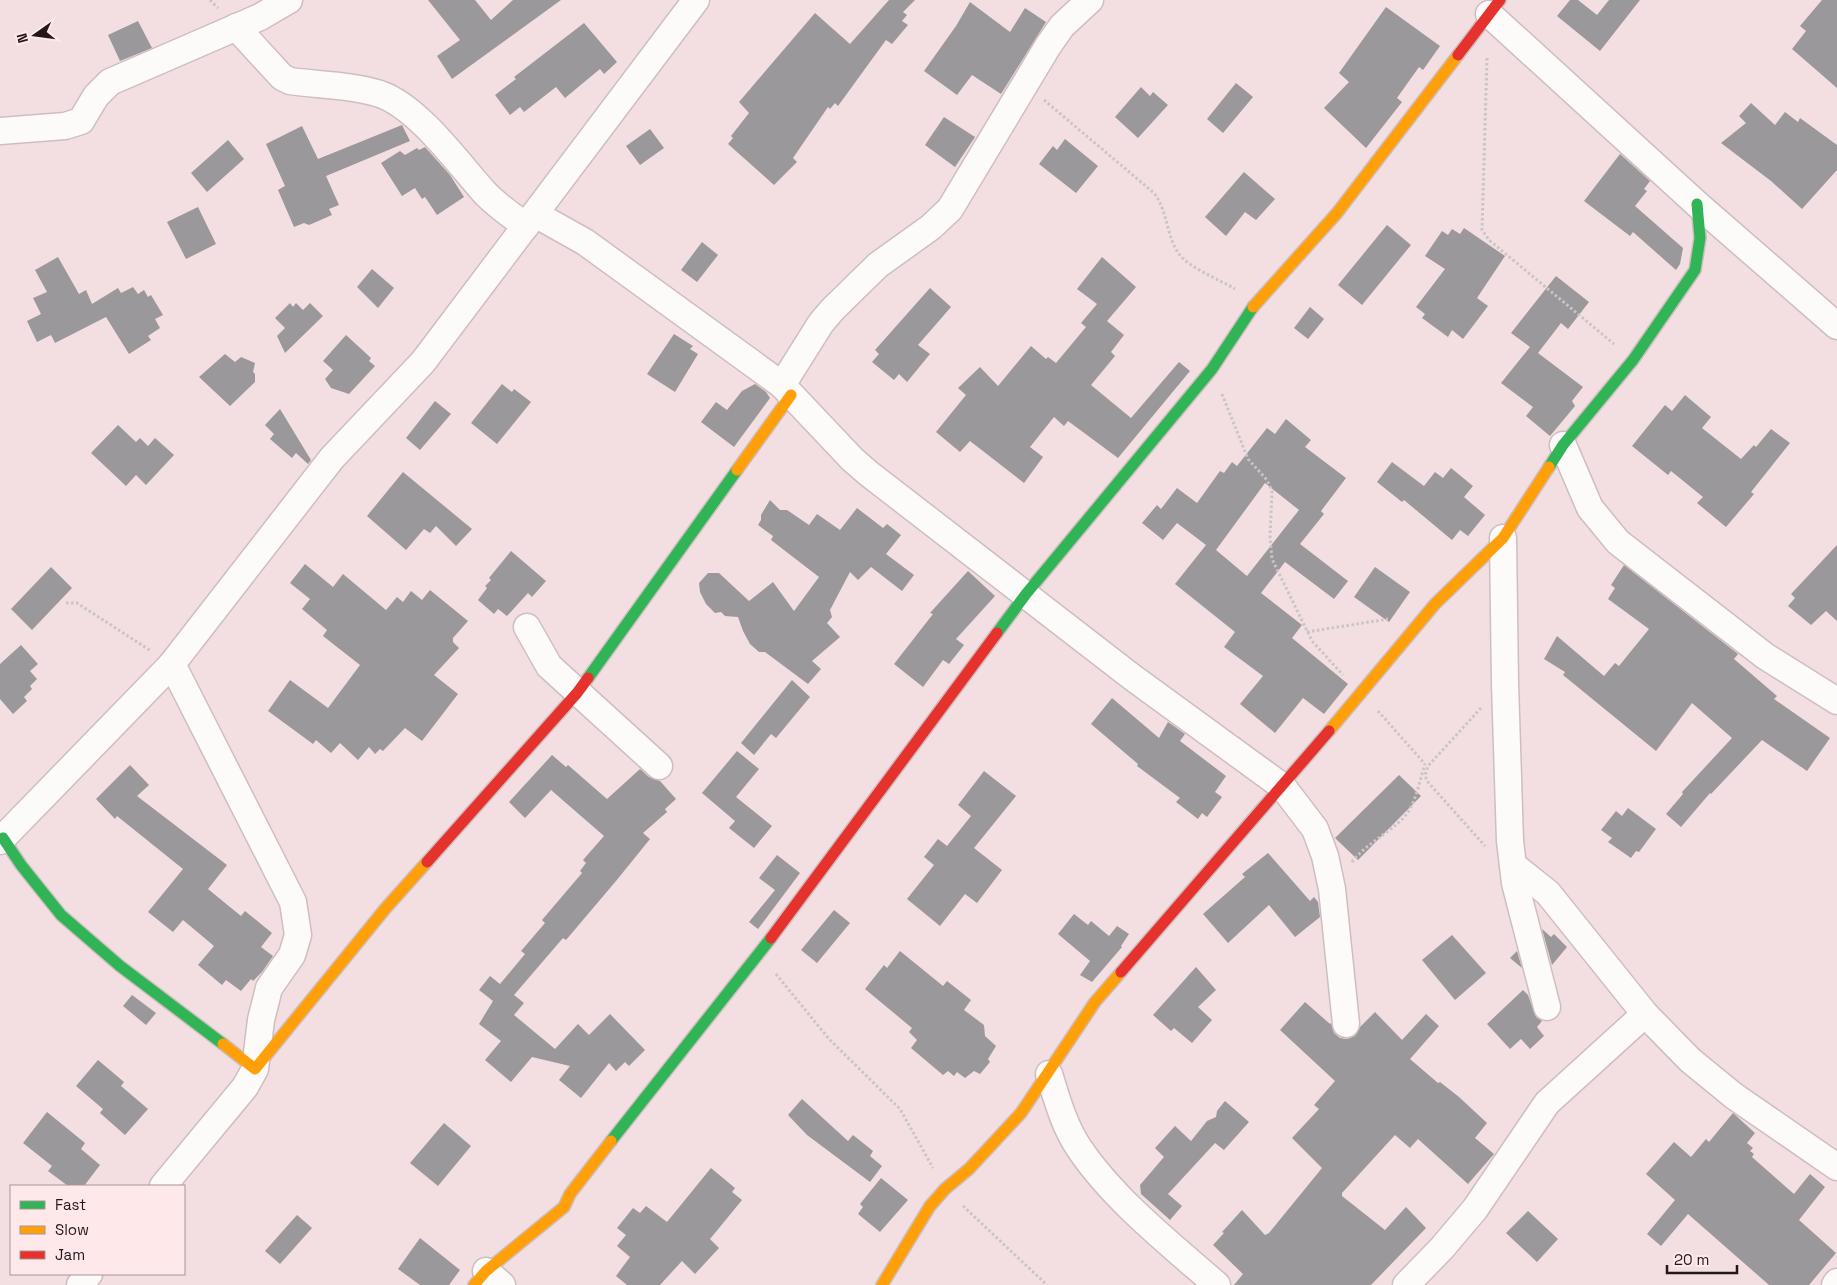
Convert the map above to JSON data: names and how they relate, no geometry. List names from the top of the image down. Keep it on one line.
{"legend":["Fast","Slow","Jam"],"scale_bar":"20 m","north":"left"}
